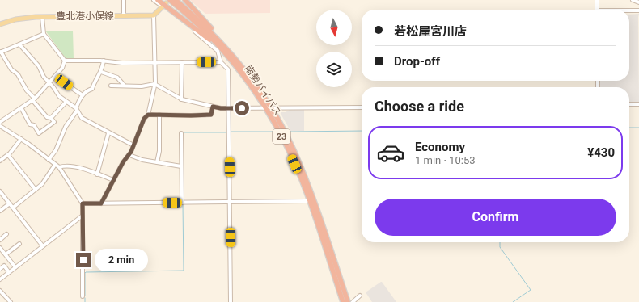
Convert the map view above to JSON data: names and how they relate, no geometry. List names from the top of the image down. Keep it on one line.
{"streets":{"highway":["南勢バイパス","23"],"main road":["豊北港小俣線"]},"north":"bottom","page":{"banner":["若松屋宮川店","Drop-off"],"heading":"Choose a ride","list":[{"name":"Economy","note":"1 min · 10:53","value":"¥430"}],"buttons":"Confirm","bubble":"2 min"}}
